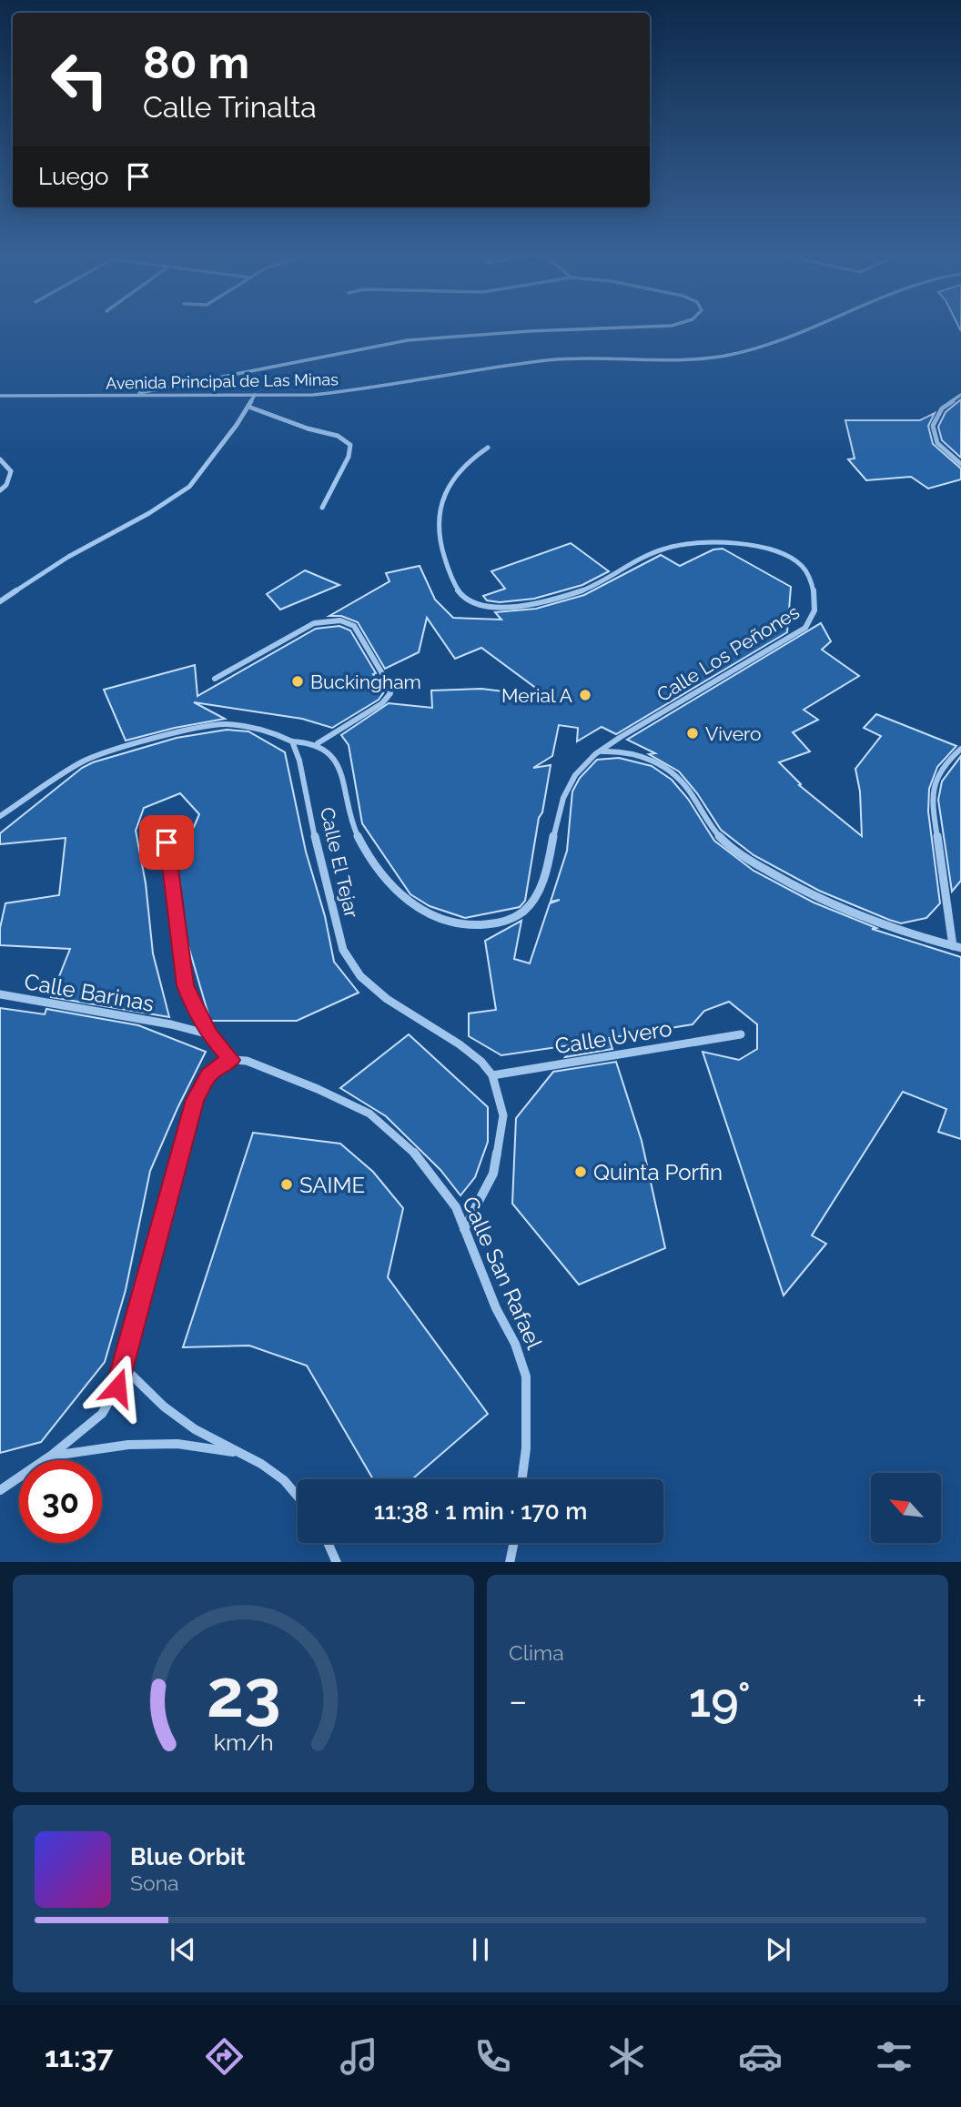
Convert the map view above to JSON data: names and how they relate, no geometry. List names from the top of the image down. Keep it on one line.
{"streets":{"street":["Avenida Principal de Las Minas","Calle Los Peñones","Calle El Tejar","Calle Barinas","Calle Uvero","Calle San Rafael"]},"crossings":[["Calle El Tejar","Calle Uvero"],["Calle El Tejar","Calle San Rafael"]],"places":["Buckingham","Merial A","Vivero","Quinta Porfin","SAIME"],"north":"top left","page":{"turn":["80 m","Calle Trinalta"],"then":"Luego","limit":"30","trip":"11:38 · 1 min · 170 m","tile":"Clima","heat":["−","19°","+"],"song":["Blue Orbit","Sona"],"tabs":"11:37","gauge":["23","km/h"]}}
